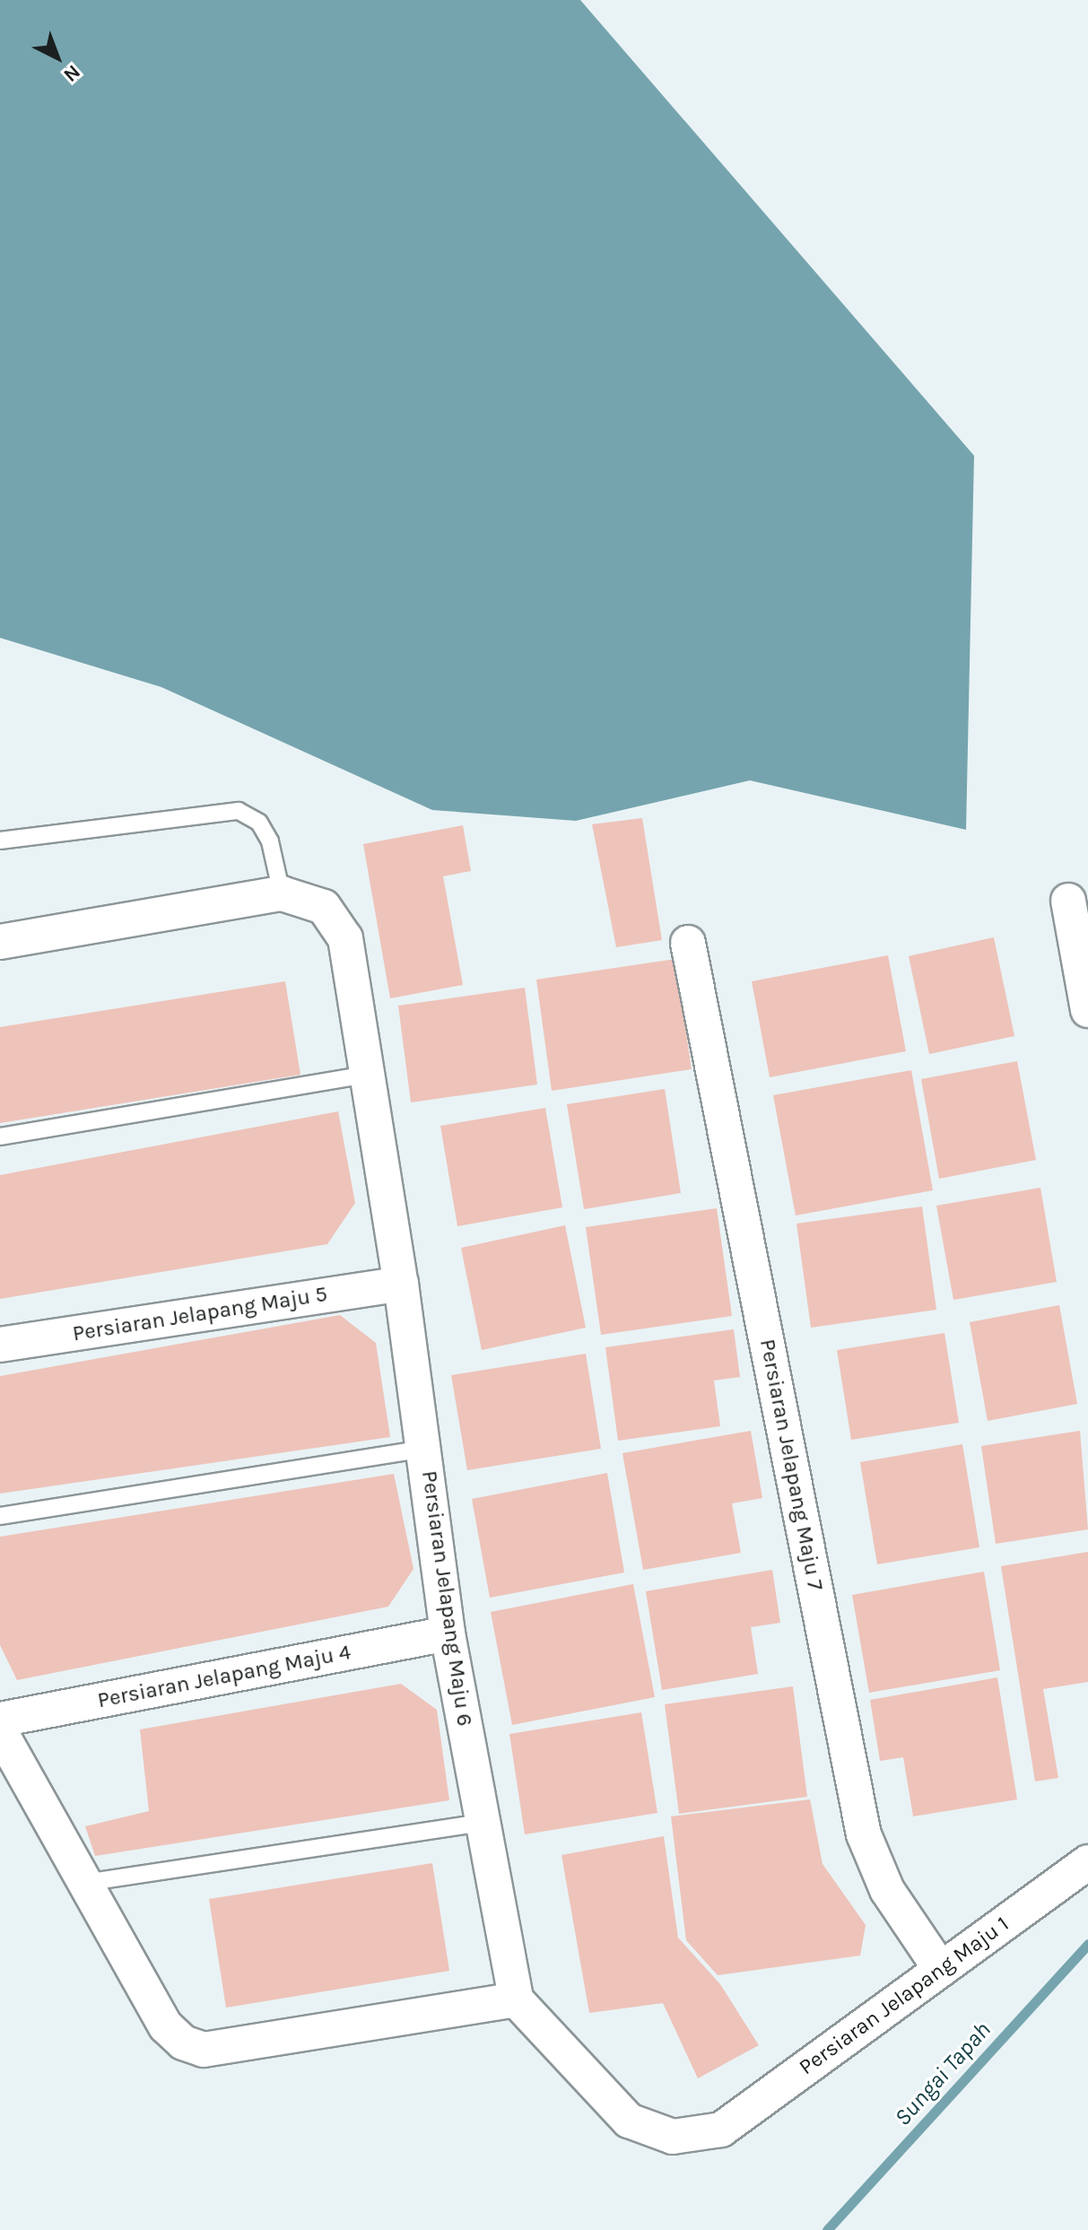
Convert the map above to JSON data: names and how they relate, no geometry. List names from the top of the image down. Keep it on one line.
{"streets":{"street":["Persiaran Jelapang Maju 5","Persiaran Jelapang Maju 7","Persiaran Jelapang Maju 6","Persiaran Jelapang Maju 4","Persiaran Jelapang Maju 1"]},"crossings":[["Persiaran Jelapang Maju 5","Persiaran Jelapang Maju 6"],["Persiaran Jelapang Maju 7","Persiaran Jelapang Maju 1"],["Persiaran Jelapang Maju 6","Persiaran Jelapang Maju 4"],["Persiaran Jelapang Maju 6","Persiaran Jelapang Maju 1"]],"water":["Sungai Tapah"],"north":"bottom right"}
